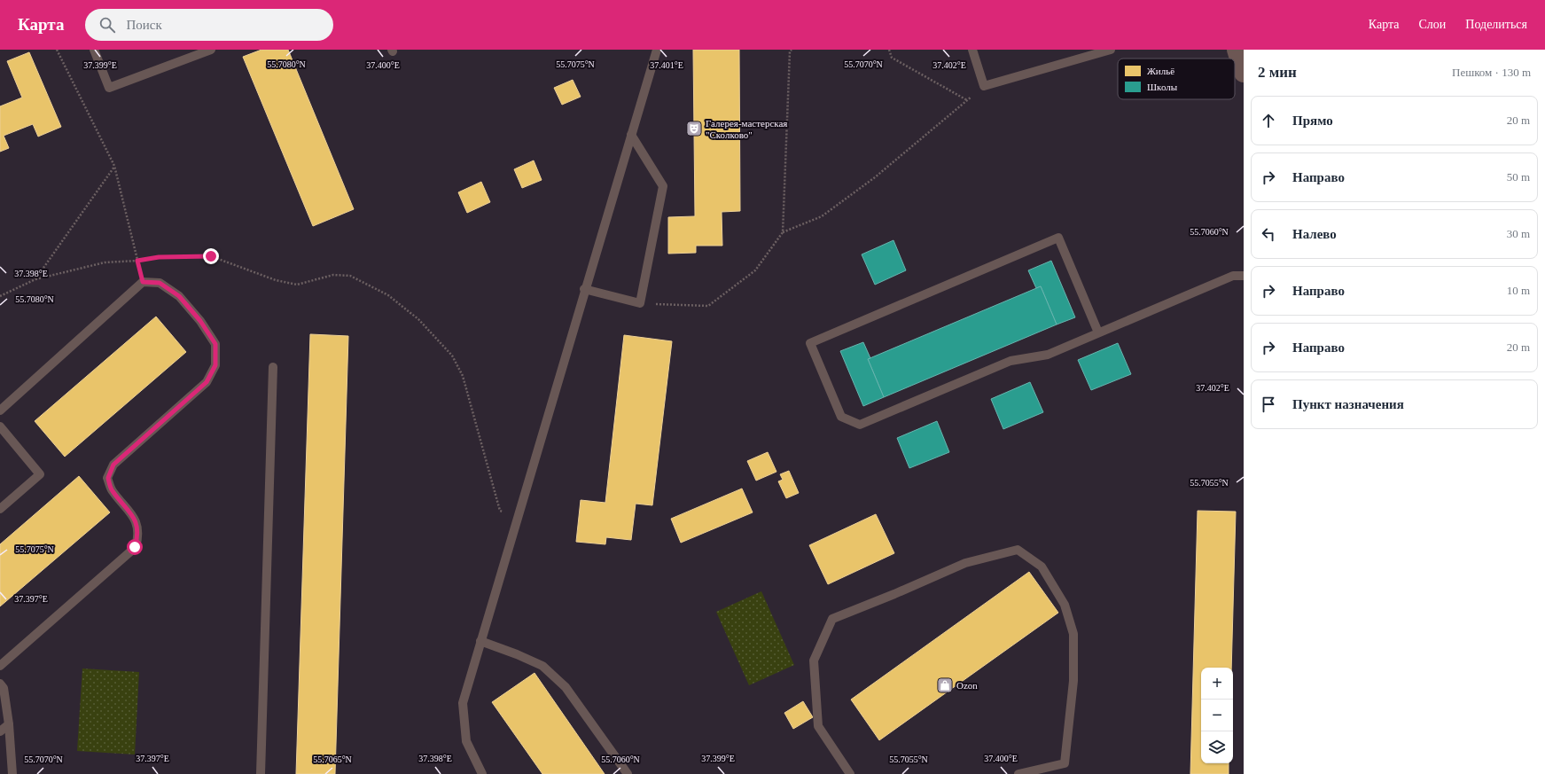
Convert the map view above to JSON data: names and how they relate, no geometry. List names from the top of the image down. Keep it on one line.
{"places":{"theatre":["Галерея-мастерская \"Сколково\""],"shop":["Ozon"]},"legend":["Жильё","Школы"],"page":{"header":"Карта","search":"Поиск","nav":["Карта","Слои","Поделиться"],"heading":["2 мин","Пешком · 130 m"],"list":[["Прямо","20 m"],["Направо","50 m"],["Налево","30 m"],["Направо","10 m"],["Направо","20 m"],"Пункт назначения"],"map_buttons":["+","−"]},"coordinates":["55.7080°N","55.7075°N","55.7070°N","37.399°E","37.400°E","37.401°E","37.402°E","55.7060°N","37.398°E","55.7055°N","37.397°E","55.7065°N"]}
